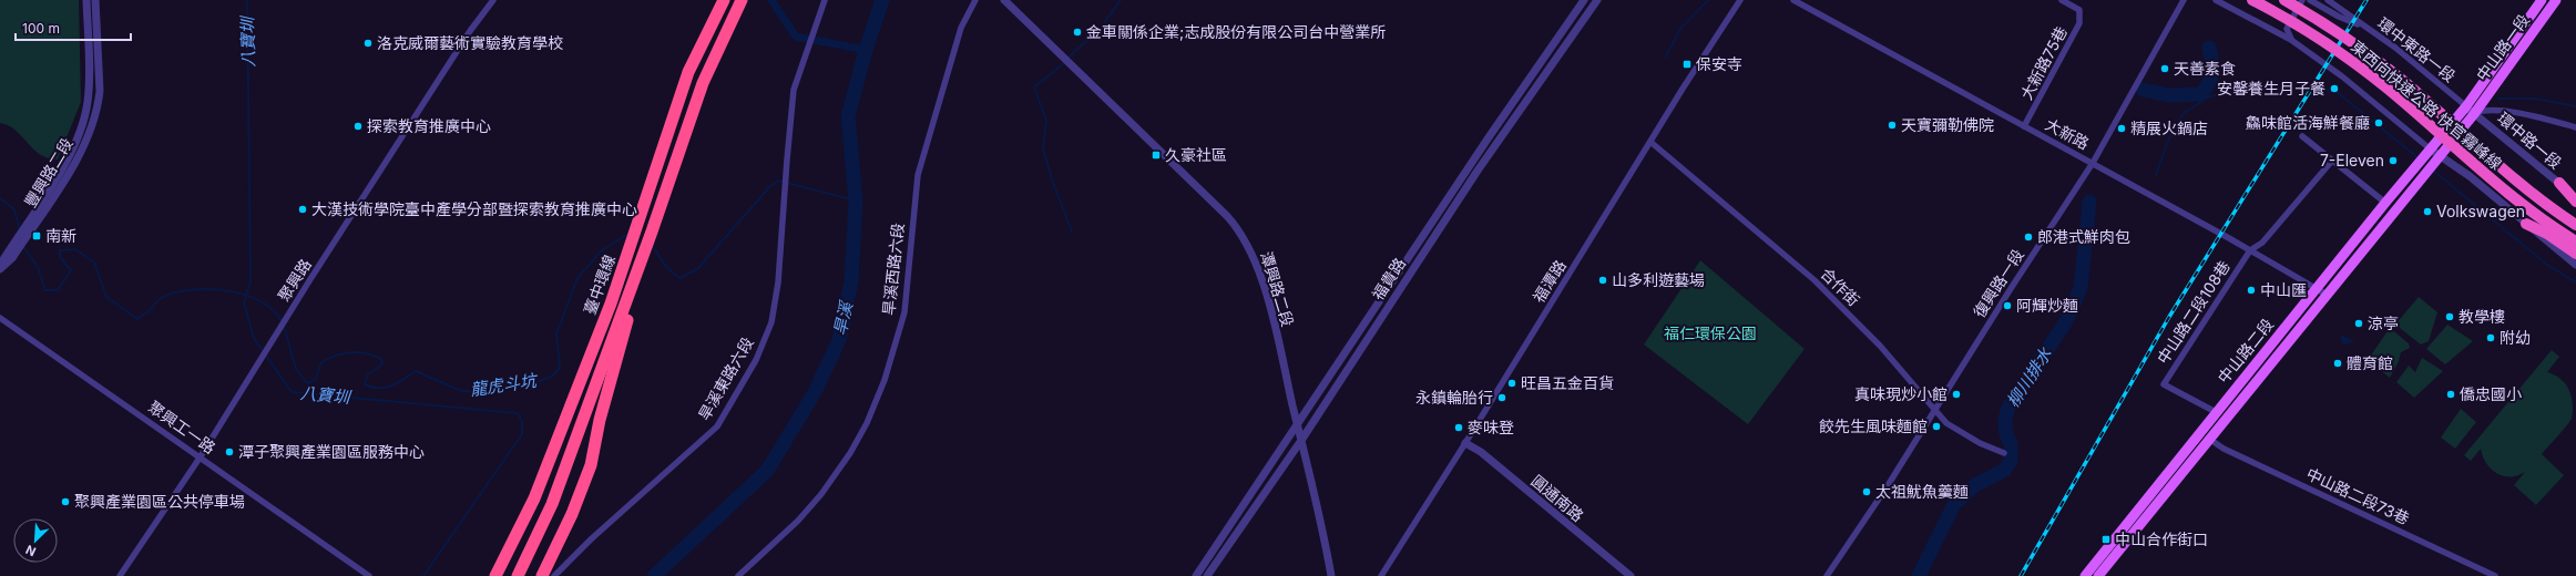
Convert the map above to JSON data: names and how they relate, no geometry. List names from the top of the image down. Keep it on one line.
{"streets":{"highway":["東西向快速公路 快官霧峰線","臺中環線"],"main road":["中山路一段","中山路二段"],"street":["環中東路一段","大新路75巷","大新路","環中路一段","豐興路二段","旱溪西路六段","福貴路","聚興路","福潭路","復興路一段","合作街","潭興路二段","中山路二段108巷","旱溪東路六段","聚興工一路","中山路二段73巷","圓通南路"]},"crossings":[["中山路一段","環中東路一段"],["中山路一段","環中路一段"],["中山路一段","中山路二段"],["環中東路一段","環中路一段"],["環中東路一段","中山路二段"],["大新路75巷","大新路"],["大新路","復興路一段"],["大新路","中山路二段108巷"],["大新路","中山路二段"],["環中路一段","中山路二段"],["福貴路","潭興路二段"],["聚興路","聚興工一路"],["福潭路","合作街"],["福潭路","圓通南路"],["復興路一段","合作街"],["中山路二段108巷","中山路二段"],["中山路二段","中山路二段73巷"]],"water":["八寶圳","旱溪","柳川排水","龍虎斗坑"],"parks":["福仁環保公園"],"places":{"other":["金車關係企業;志成股份有限公司台中營業所","洛克威爾藝術實驗教育學校","天善素食","安馨養生月子餐","鱻味館活海鮮餐廳","天寶彌勒佛院","探索教育推廣中心","精展火鍋店","7-Eleven","大漢技術學院臺中產學分部暨探索教育推廣中心","Volkswagen","郎港式鮮肉包","山多利遊藝場","中山匯","阿輝炒麵","教學樓","涼亭","附幼","體育館","旺昌五金百貨","真味現炒小館","僑忠國小","永鎮輪胎行","餃先生風味麵館","麥味登","潭子聚興產業園區服務中心","太祖魷魚羹麵","聚興產業園區公共停車場"],"transit":["保安寺","久豪社區","南新","中山合作街口"]},"scale_bar":"100 m","north":"bottom left"}
